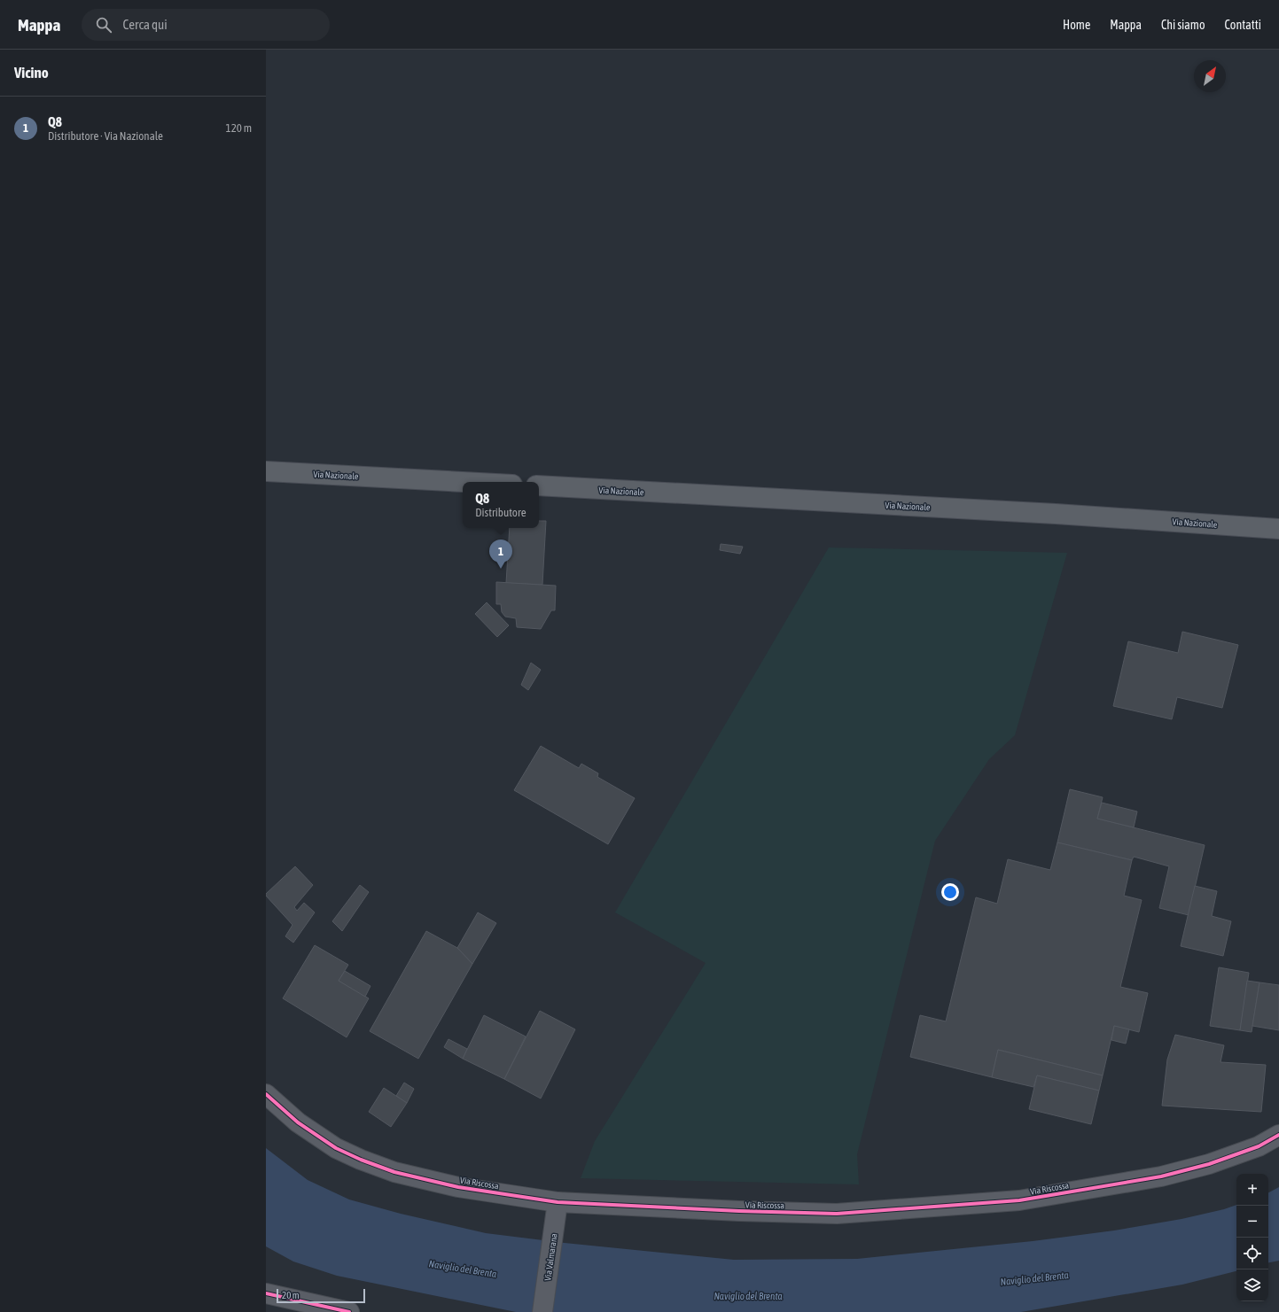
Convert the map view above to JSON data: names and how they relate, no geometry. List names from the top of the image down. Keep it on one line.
{"streets":{"main road":["Via Nazionale"],"street":["Via Riscossa","Via Valmarana"]},"crossings":[["Via Riscossa","Via Valmarana"]],"water":["Naviglio del Brenta"],"scale_bar":"20 m","north":"top right","page":{"header":"Mappa","search":"Cerca qui","nav":["Home","Mappa","Chi siamo","Contatti"],"heading":"Vicino","list":[{"mark":"1","name":"Q8","note":"Distributore · Via Nazionale","value":"120 m"}],"popup":["Q8","Distributore"],"pins":"1","map_buttons":["+","−"],"scale":"20 m"}}
